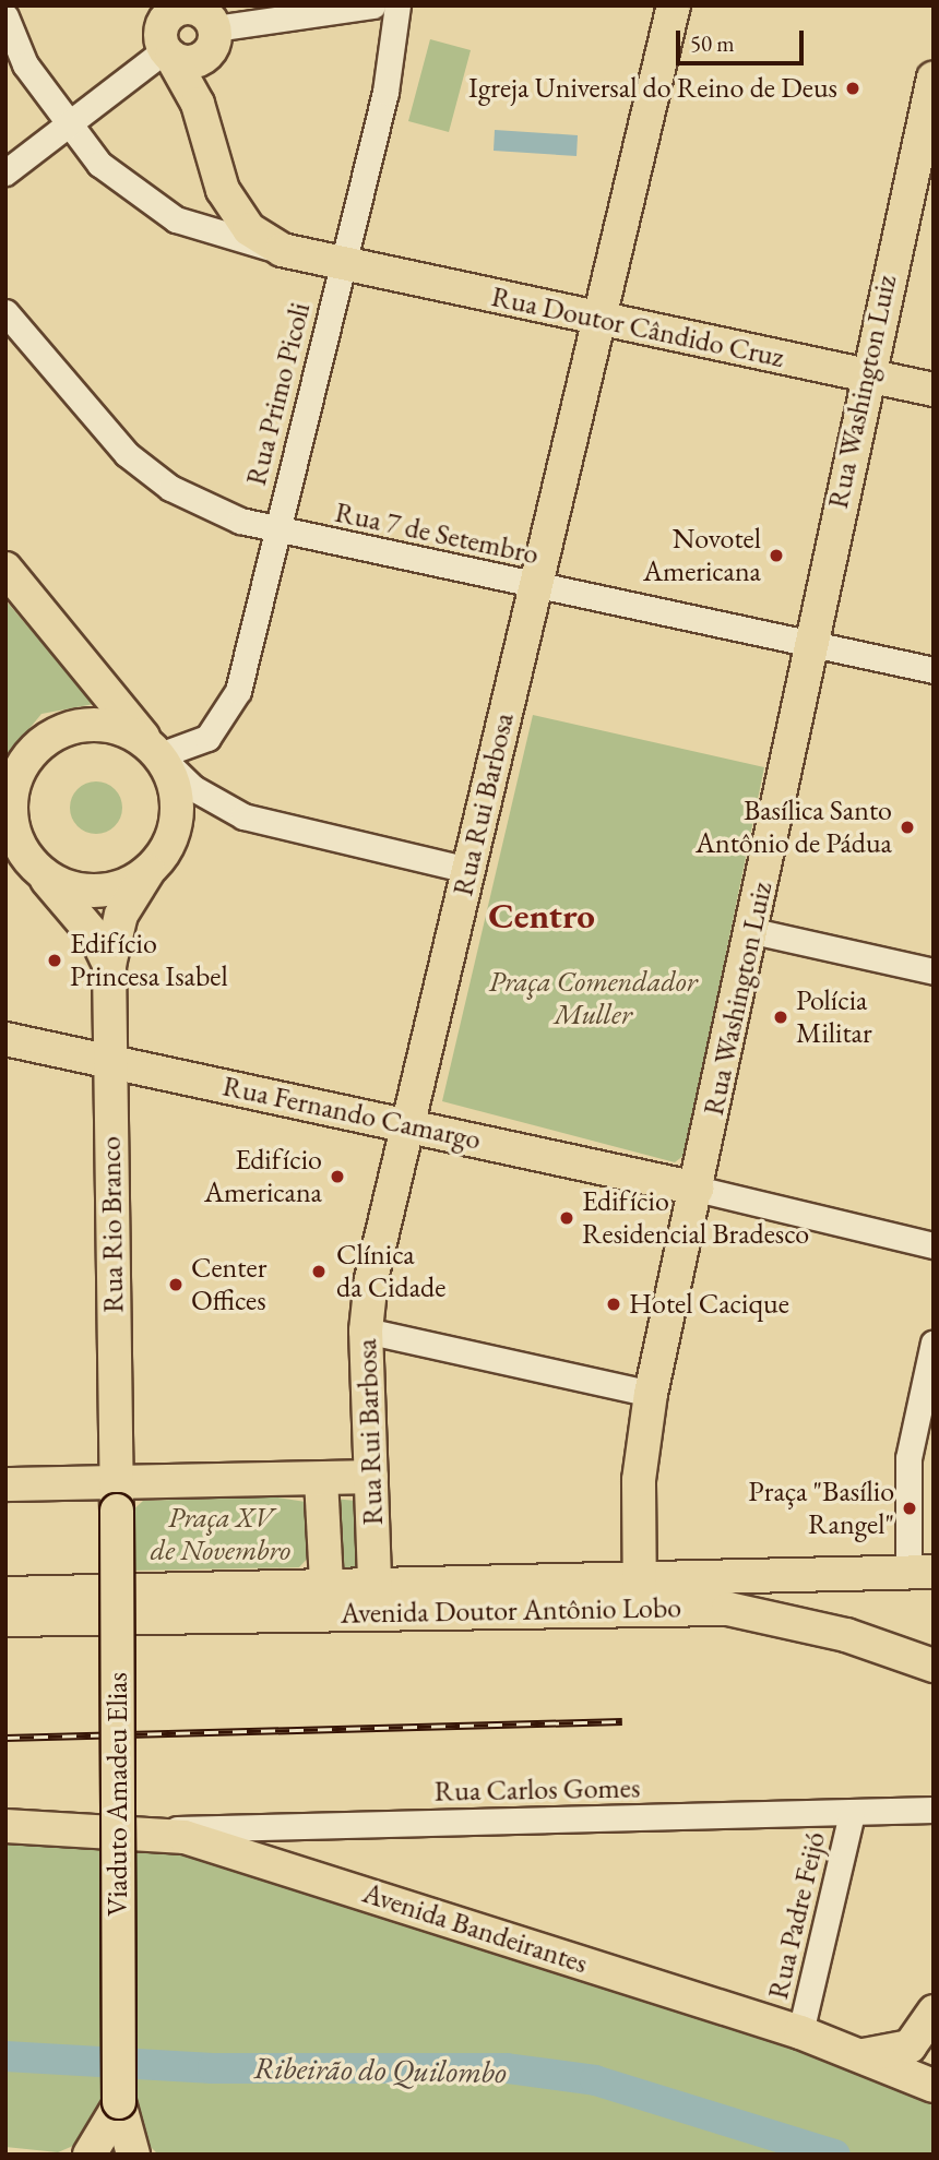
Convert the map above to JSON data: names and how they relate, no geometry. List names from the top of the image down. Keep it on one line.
{"streets":{"main road":["Rua Doutor Cândido Cruz","Rua Washington Luiz","Rua Rui Barbosa","Rua Fernando Camargo","Rua Rio Branco","Avenida Doutor Antônio Lobo","Viaduto Amadeu Elias","Avenida Bandeirantes"],"street":["Rua Primo Picoli","Rua 7 de Setembro","Rua Carlos Gomes","Rua Padre Feijó"]},"crossings":[["Rua Doutor Cândido Cruz","Rua Washington Luiz"],["Rua Doutor Cândido Cruz","Rua Primo Picoli"],["Rua Doutor Cândido Cruz","Rua Rui Barbosa"],["Rua Washington Luiz","Rua 7 de Setembro"],["Rua Washington Luiz","Rua Fernando Camargo"],["Rua Washington Luiz","Avenida Doutor Antônio Lobo"],["Rua Primo Picoli","Rua 7 de Setembro"],["Rua Primo Picoli","Rua Rio Branco"],["Rua 7 de Setembro","Rua Rui Barbosa"],["Rua Rui Barbosa","Rua Fernando Camargo"],["Rua Rui Barbosa","Avenida Doutor Antônio Lobo"],["Rua Fernando Camargo","Rua Rio Branco"],["Rua Rio Branco","Viaduto Amadeu Elias"],["Rua Carlos Gomes","Rua Padre Feijó"],["Rua Carlos Gomes","Avenida Bandeirantes"],["Rua Padre Feijó","Avenida Bandeirantes"]],"districts":["Centro"],"water":["Ribeirão do Quilombo"],"parks":["Praça Comendador Muller","Praça XV de Novembro"],"places":["Igreja Universal do Reino de Deus","Novotel Americana","Basílica Santo Antônio de Pádua","Edifício Princesa Isabel","Polícia Militar","Edifício Americana","Edifício Residencial Bradesco","Clínica da Cidade","Center Offices","Hotel Cacique","Praça \"Basílio Rangel\""],"scale_bar":"50 m"}
